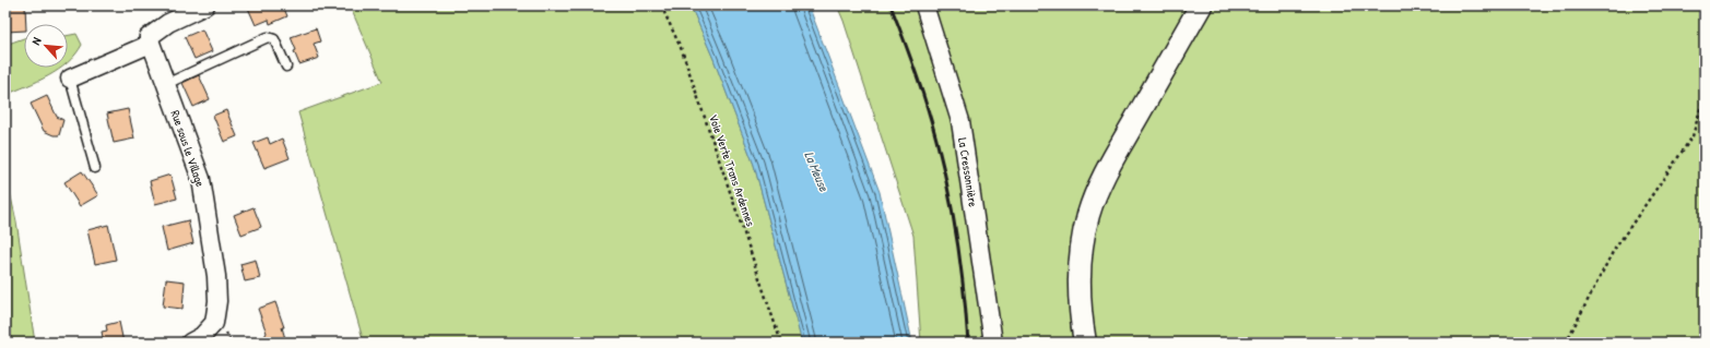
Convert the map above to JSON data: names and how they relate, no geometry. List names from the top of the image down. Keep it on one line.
{"streets":{"street":["Rue sous le Village","La Cressonnière"],"path":["Voie Verte Trans Ardennes"]},"water":["La Meuse"],"north":"top left"}
